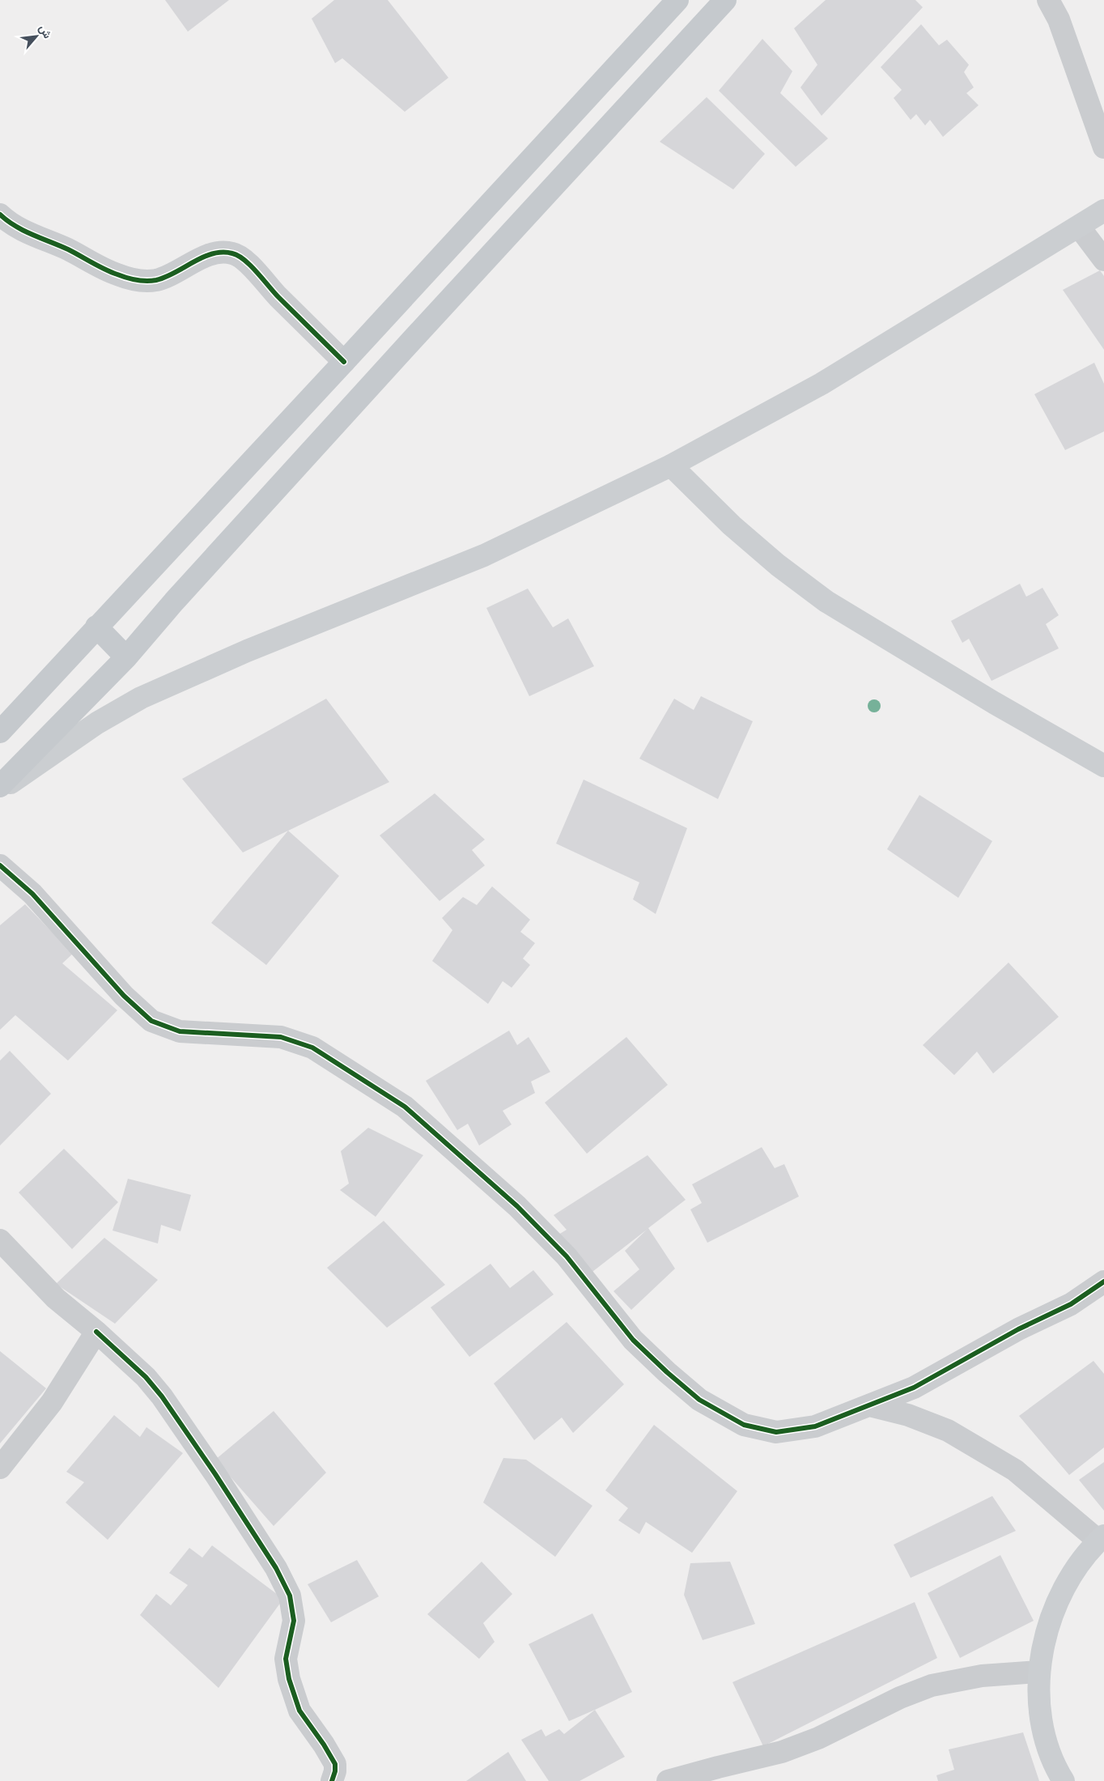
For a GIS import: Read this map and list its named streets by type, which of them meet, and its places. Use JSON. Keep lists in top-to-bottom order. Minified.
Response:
{"north":"top right"}
